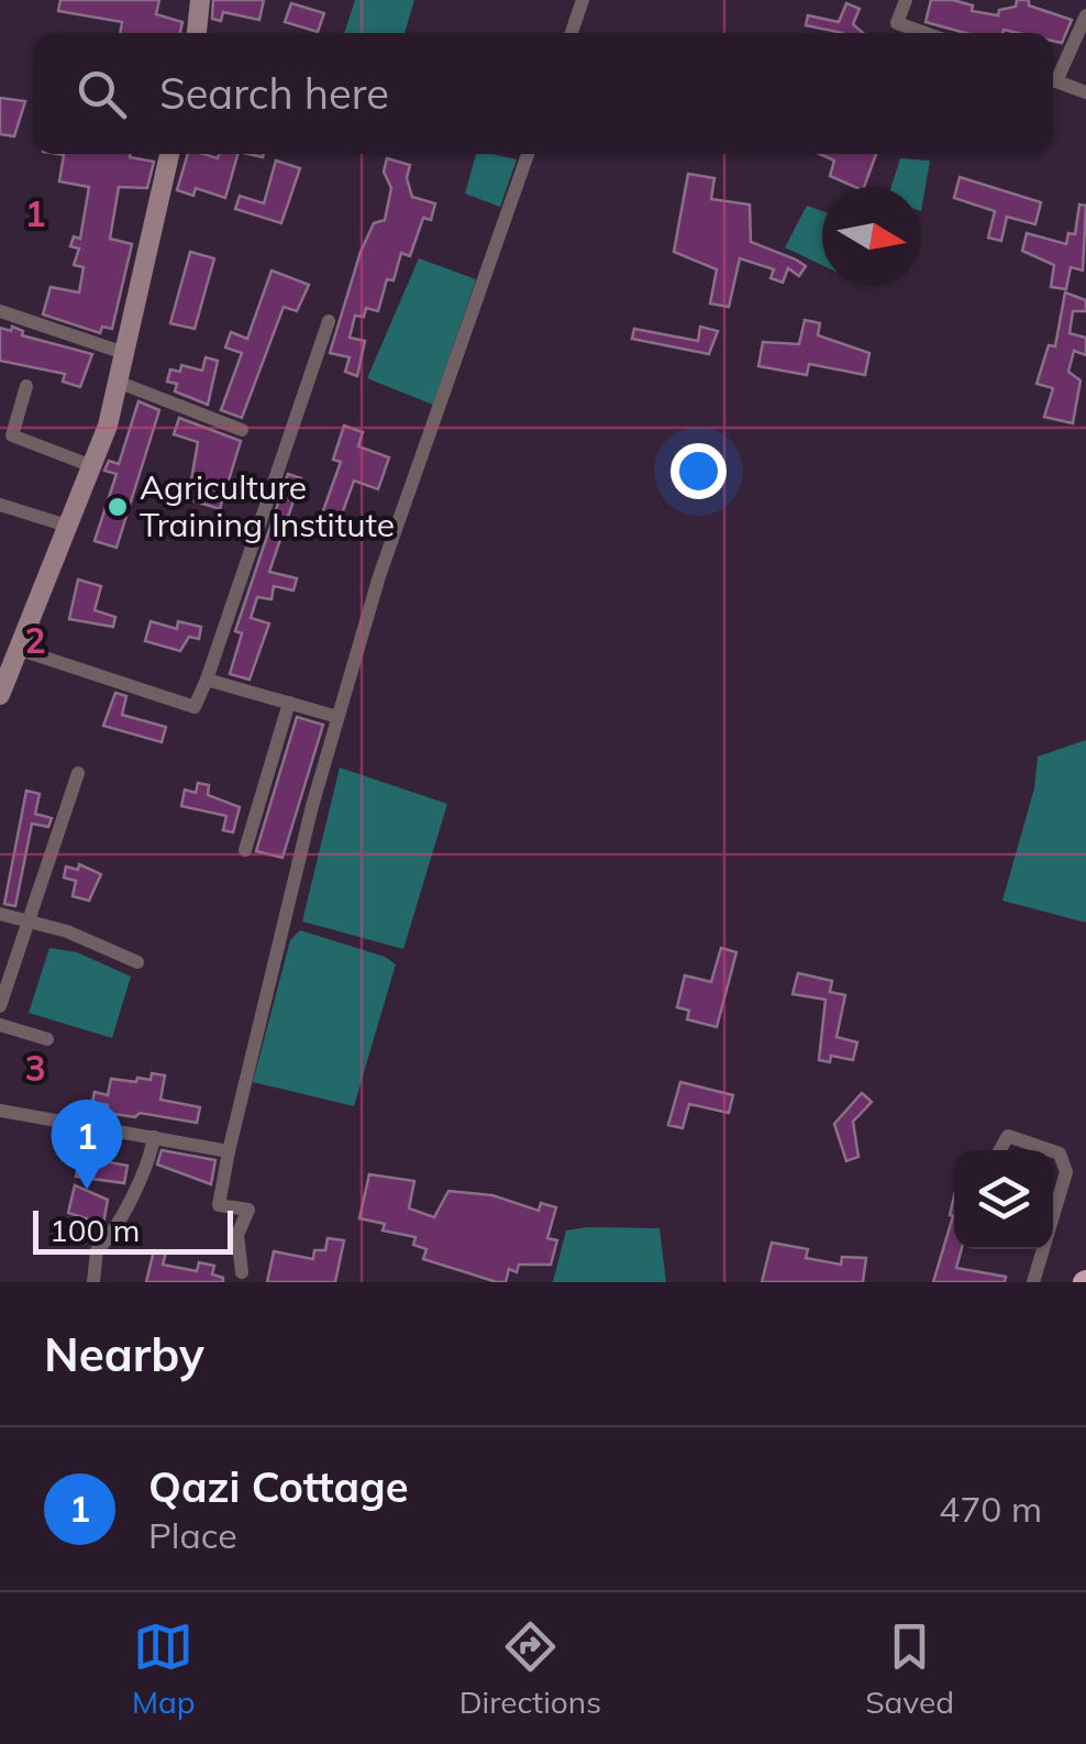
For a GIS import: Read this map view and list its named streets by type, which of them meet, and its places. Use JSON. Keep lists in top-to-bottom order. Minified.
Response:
{"places":["Agriculture Training Institute"],"scale_bar":"100 m","north":"right","page":{"search":"Search here","pins":"1","scale":"100 m","heading":"Nearby","list":[{"mark":"1","name":"Qazi Cottage","note":"Place","value":"470 m"}],"nav":["Map","Directions","Saved"]},"grid":{"rows":["1","2","3"]}}
